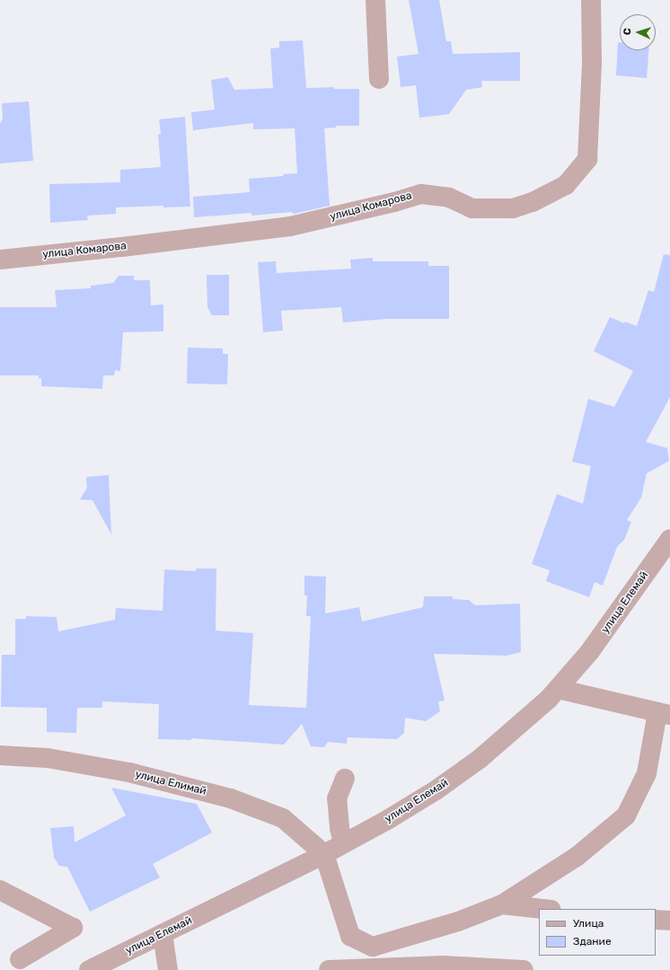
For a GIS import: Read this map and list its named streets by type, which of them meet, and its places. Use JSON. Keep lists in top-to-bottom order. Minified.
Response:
{"streets":{"street":["улица Комарова","улица Елемай","улица Елимай"]},"crossings":[["улица Елемай","улица Елимай"]],"legend":["Улица","Здание"],"north":"left"}
